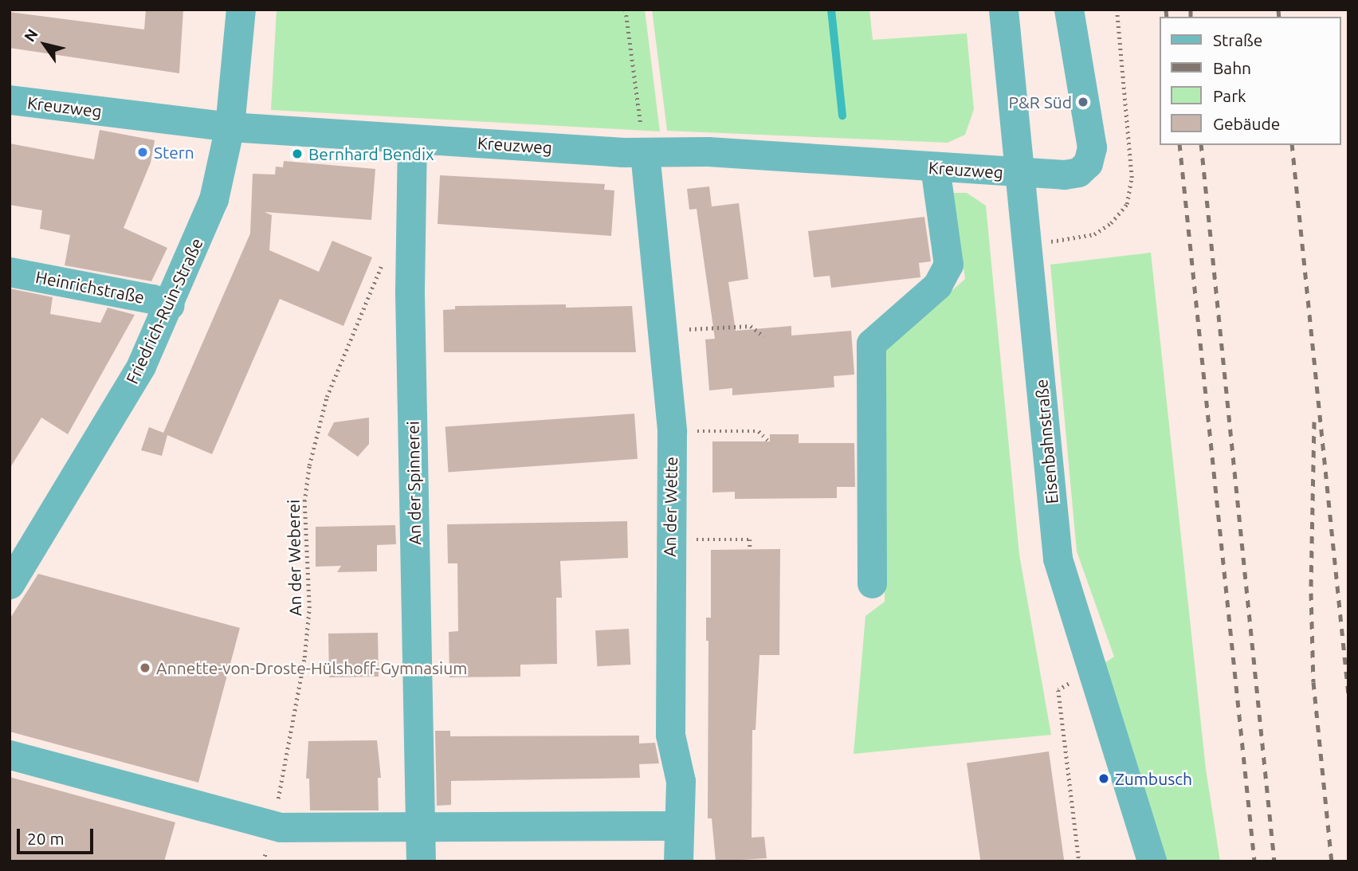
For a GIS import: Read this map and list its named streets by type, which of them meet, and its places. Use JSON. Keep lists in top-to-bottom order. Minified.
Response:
{"streets":{"street":["Kreuzweg","Heinrichstraße","Friedrich-Ruin-Straße","Eisenbahnstraße","An der Spinnerei","An der Wette"],"path":["An der Weberei"]},"crossings":[["Kreuzweg","Friedrich-Ruin-Straße"],["Kreuzweg","Eisenbahnstraße"],["Kreuzweg","An der Spinnerei"],["Kreuzweg","An der Wette"],["Heinrichstraße","Friedrich-Ruin-Straße"],["An der Spinnerei","An der Weberei"]],"places":["P&R Süd","Stern","Bernhard Bendix","Annette-von-Droste-Hülshoff-Gymnasium","Zumbusch"],"legend":["Straße","Bahn","Park","Gebäude"],"scale_bar":"20 m","north":"top left"}
